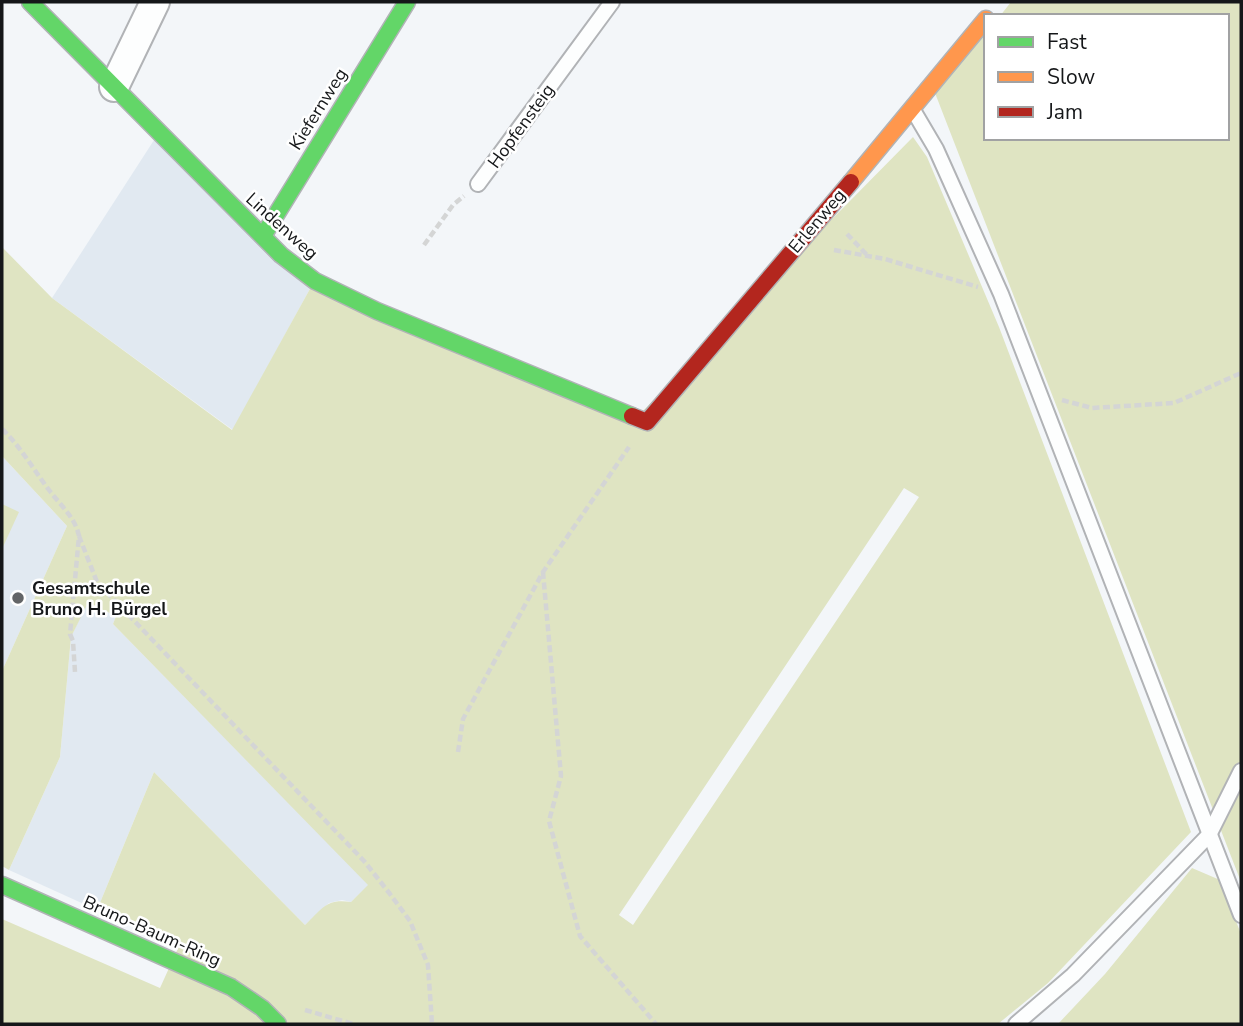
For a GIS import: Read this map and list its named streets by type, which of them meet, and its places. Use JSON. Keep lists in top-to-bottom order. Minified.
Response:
{"streets":{"street":["Kiefernweg","Erlenweg","Lindenweg","Bruno-Baum-Ring"],"lane":["Hopfensteig"]},"crossings":[["Kiefernweg","Lindenweg"],["Erlenweg","Lindenweg"]],"places":["Gesamtschule Bruno H. Bürgel"],"legend":["Fast","Slow","Jam"]}
